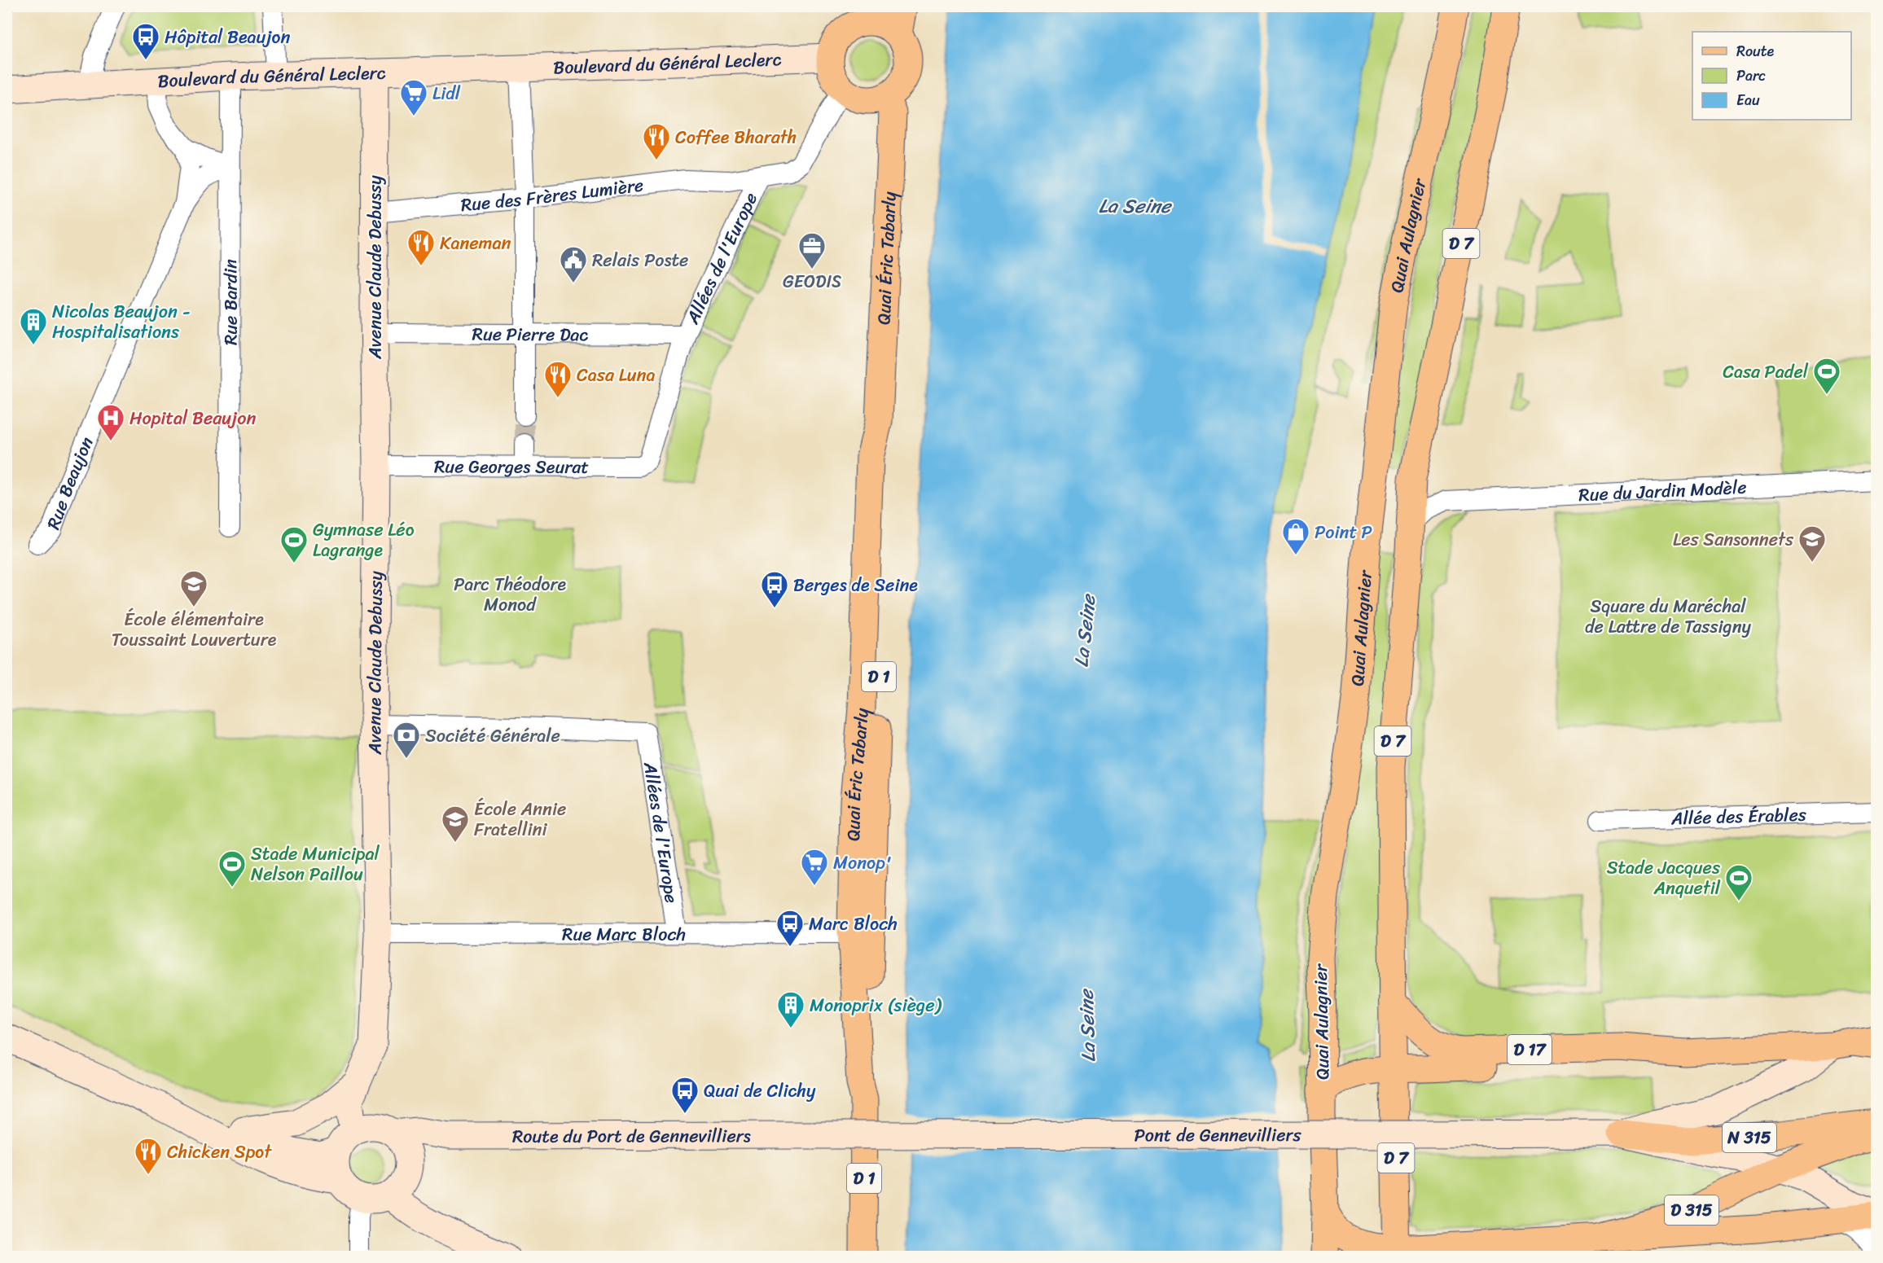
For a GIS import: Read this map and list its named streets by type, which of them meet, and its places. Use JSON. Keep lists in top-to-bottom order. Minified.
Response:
{"streets":{"main road":["Boulevard du Général Leclerc","Quai Aulagnier","D 7","Quai Éric Tabarly","Avenue Claude Debussy","D 1","D 17","Pont de Gennevilliers","Route du Port de Gennevilliers","N 315","D 315"],"street":["Rue des Frères Lumière","Allées de l'Europe","Rue Bardin","Rue Pierre Dac","Rue Georges Seurat","Rue Beaujon","Rue du Jardin Modèle","Allée des Érables","Rue Marc Bloch"]},"crossings":[["Boulevard du Général Leclerc","Allées de l'Europe"],["Boulevard du Général Leclerc","Quai Éric Tabarly"],["Boulevard du Général Leclerc","Avenue Claude Debussy"],["Boulevard du Général Leclerc","Rue Bardin"],["Boulevard du Général Leclerc","Rue Beaujon"],["Rue des Frères Lumière","Allées de l'Europe"],["Rue des Frères Lumière","Avenue Claude Debussy"],["D 7","Rue du Jardin Modèle"],["D 7","D 17"],["Allées de l'Europe","Quai Éric Tabarly"],["Allées de l'Europe","Avenue Claude Debussy"],["Allées de l'Europe","Rue Pierre Dac"],["Allées de l'Europe","Rue Georges Seurat"],["Allées de l'Europe","Rue Marc Bloch"],["Quai Éric Tabarly","Rue Marc Bloch"],["Avenue Claude Debussy","Rue Pierre Dac"],["Avenue Claude Debussy","Rue Georges Seurat"],["Avenue Claude Debussy","Rue Marc Bloch"],["Avenue Claude Debussy","Route du Port de Gennevilliers"],["Rue Bardin","Rue Beaujon"],["Pont de Gennevilliers","Route du Port de Gennevilliers"],["Pont de Gennevilliers","N 315"]],"water":["La Seine"],"parks":["Parc Théodore Monod","Square du Maréchal de Lattre de Tassigny"],"places":{"bus stop":["Hôpital Beaujon","Berges de Seine","Marc Bloch","Quai de Clichy"],"supermarket":["Lidl","Monop'"],"restaurant":["Coffee Bharath","Kaneman","Casa Luna","Chicken Spot"],"office":["GEODIS"],"public building":["Relais Poste"],"building":["Nicolas Beaujon - Hospitalisations","Monoprix (siège)"],"sports":["Casa Padel","Gymnase Léo Lagrange","Stade Municipal Nelson Paillou","Stade Jacques Anquetil"],"hospital":["Hopital Beaujon"],"shop":["Point P"],"school or university":["Les Sansonnets","École élémentaire Toussaint Louverture","École Annie Fratellini"],"bank":["Société Générale"]},"legend":["Route","Parc","Eau"]}
